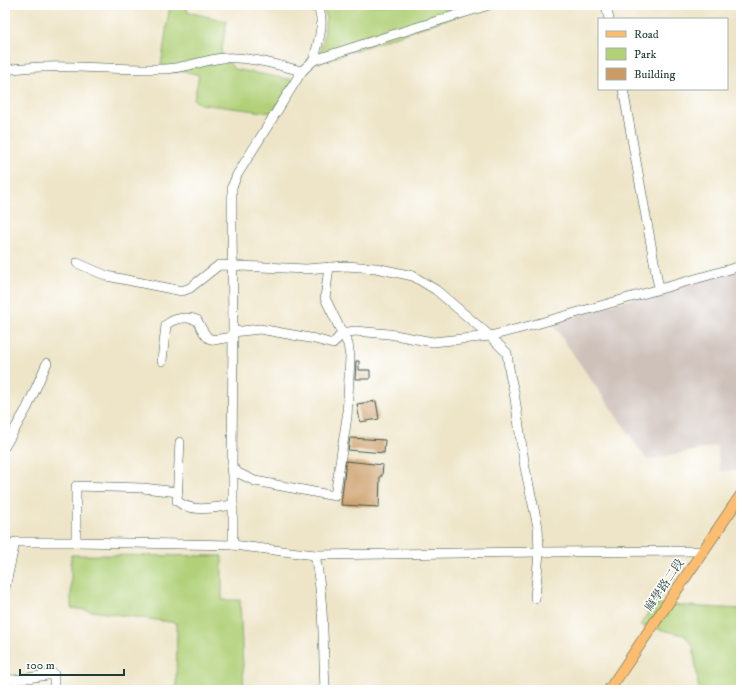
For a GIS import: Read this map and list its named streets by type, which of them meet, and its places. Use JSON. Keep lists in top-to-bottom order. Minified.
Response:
{"streets":{"main road":["麻學路二段"]},"legend":["Road","Park","Building"],"scale_bar":"100 m"}
